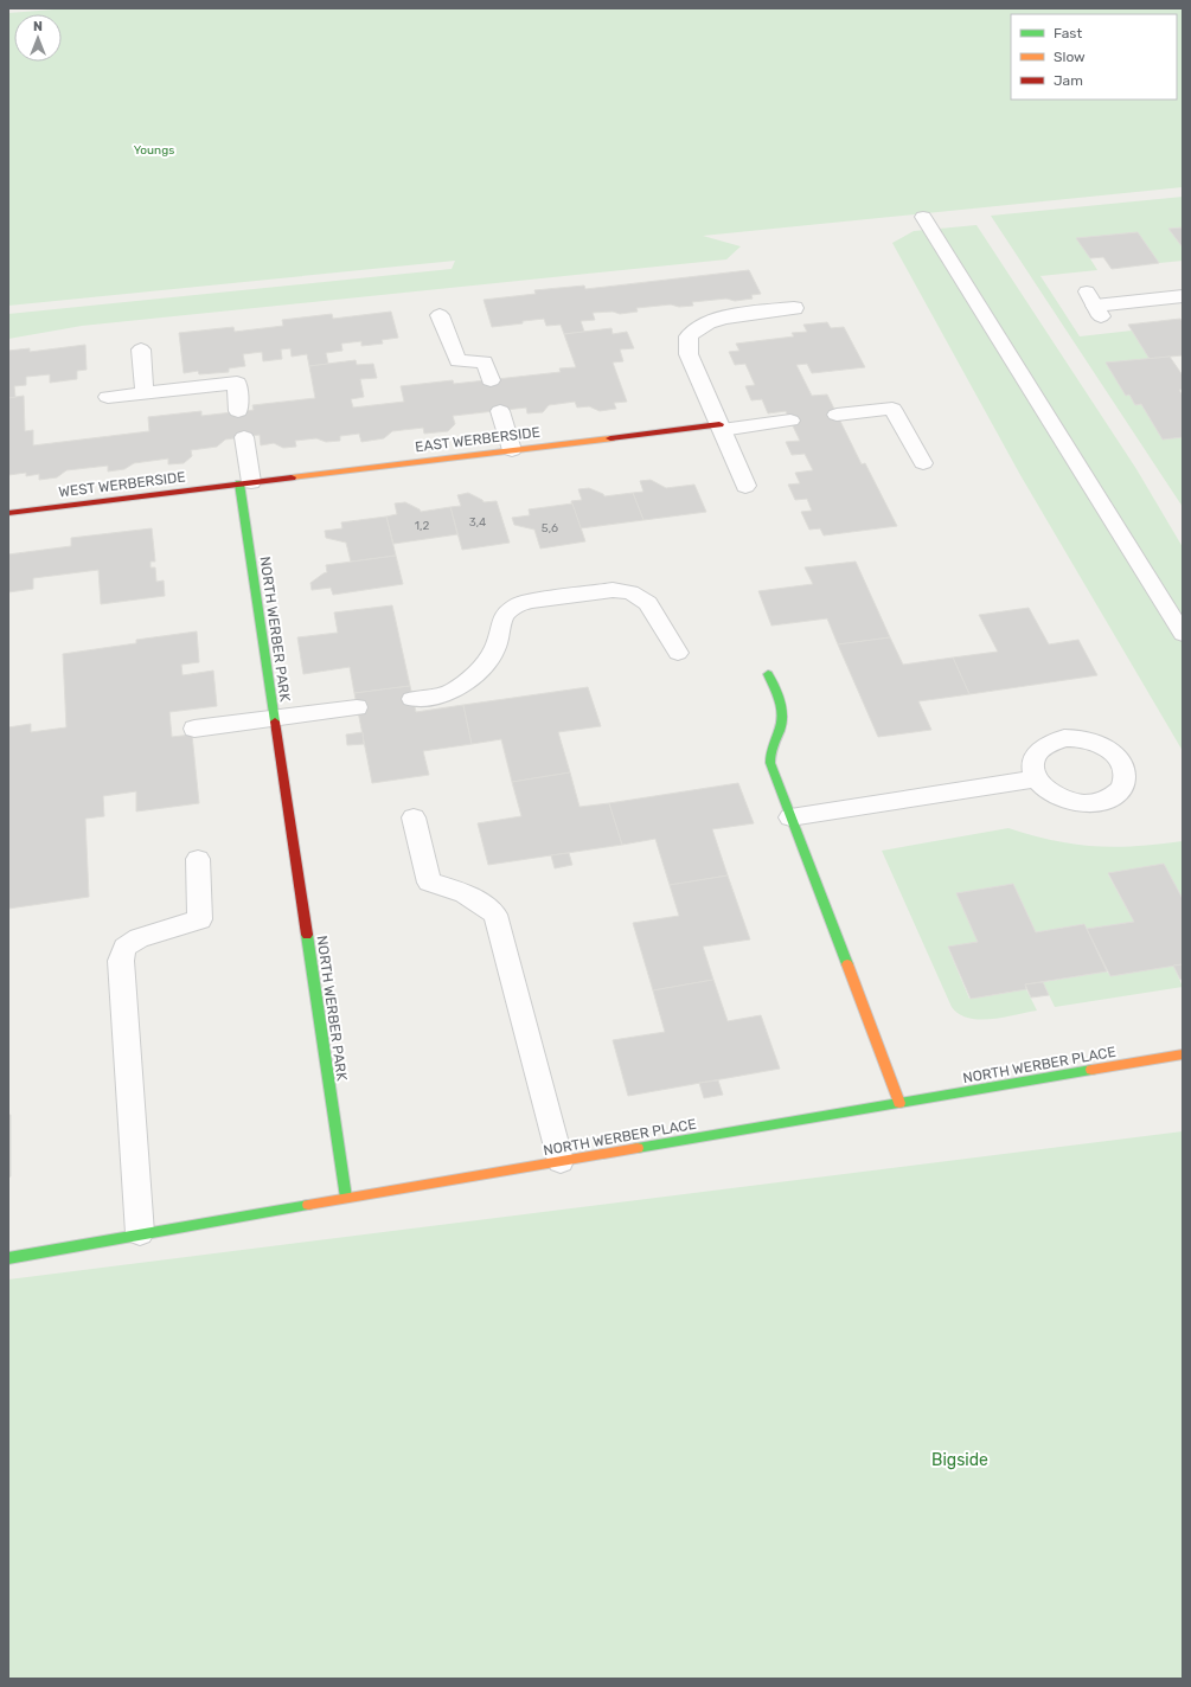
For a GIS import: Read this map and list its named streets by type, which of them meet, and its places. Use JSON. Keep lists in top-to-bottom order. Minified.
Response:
{"streets":{"street":["EAST WERBERSIDE","WEST WERBERSIDE","NORTH WERBER PARK","NORTH WERBER PLACE"]},"crossings":[["EAST WERBERSIDE","WEST WERBERSIDE"],["EAST WERBERSIDE","NORTH WERBER PARK"],["WEST WERBERSIDE","NORTH WERBER PARK"],["NORTH WERBER PARK","NORTH WERBER PLACE"]],"parks":["Youngs","Bigside"],"house_numbers":["3,4","1,2","5,6"],"legend":["Fast","Slow","Jam"],"north":"top"}
